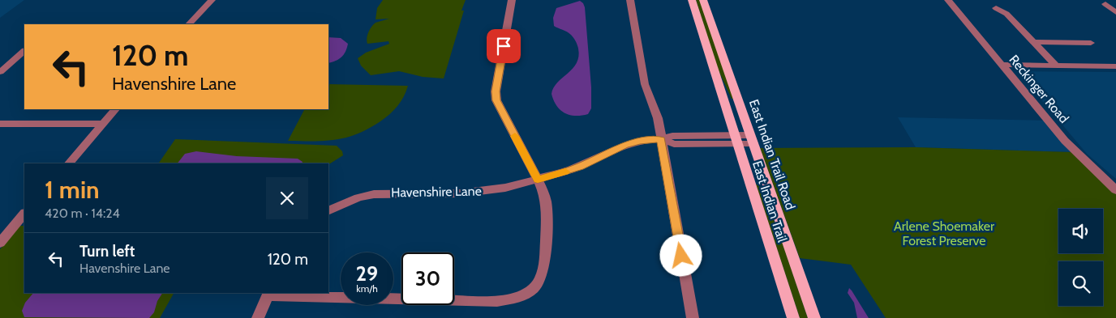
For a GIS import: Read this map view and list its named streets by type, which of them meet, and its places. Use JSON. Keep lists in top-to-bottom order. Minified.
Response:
{"streets":{"main road":["East Indian Trail Road","East Indian Trail"],"street":["Reckinger Road","Havenshire Lane"]},"crossings":[["East Indian Trail Road","Havenshire Lane"],["Havenshire Lane","East Indian Trail"]],"parks":["Arlene Shoemaker Forest Preserve"],"page":{"turn":["120 m","Havenshire Lane"],"heading":["1 min","420 m · 14:24"],"list":[{"name":"Turn left","note":"Havenshire Lane","value":"120 m"}],"speed":"29 km/h","limit":"30"}}
